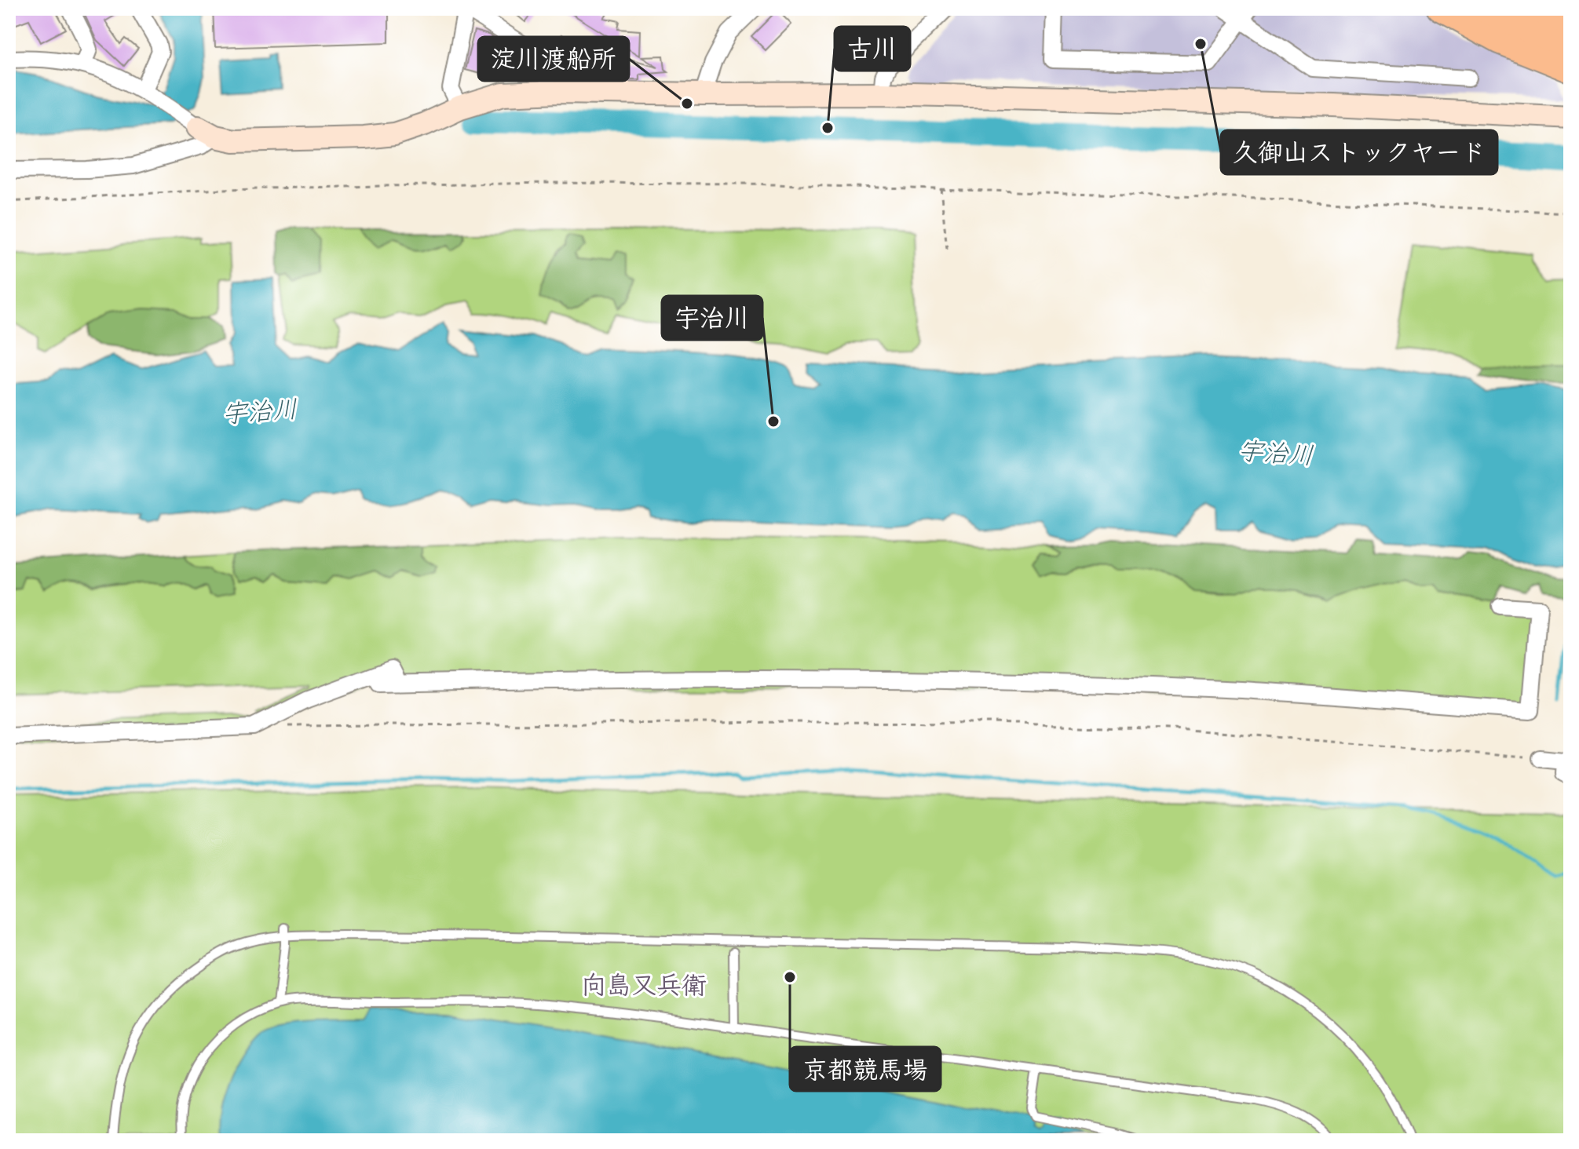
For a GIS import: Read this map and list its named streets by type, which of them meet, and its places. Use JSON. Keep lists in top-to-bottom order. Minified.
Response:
{"districts":["向島又兵衛"],"water":["宇治川"],"places":["久御山ストックヤード","淀川渡船所","古川","宇治川","京都競馬場"]}
